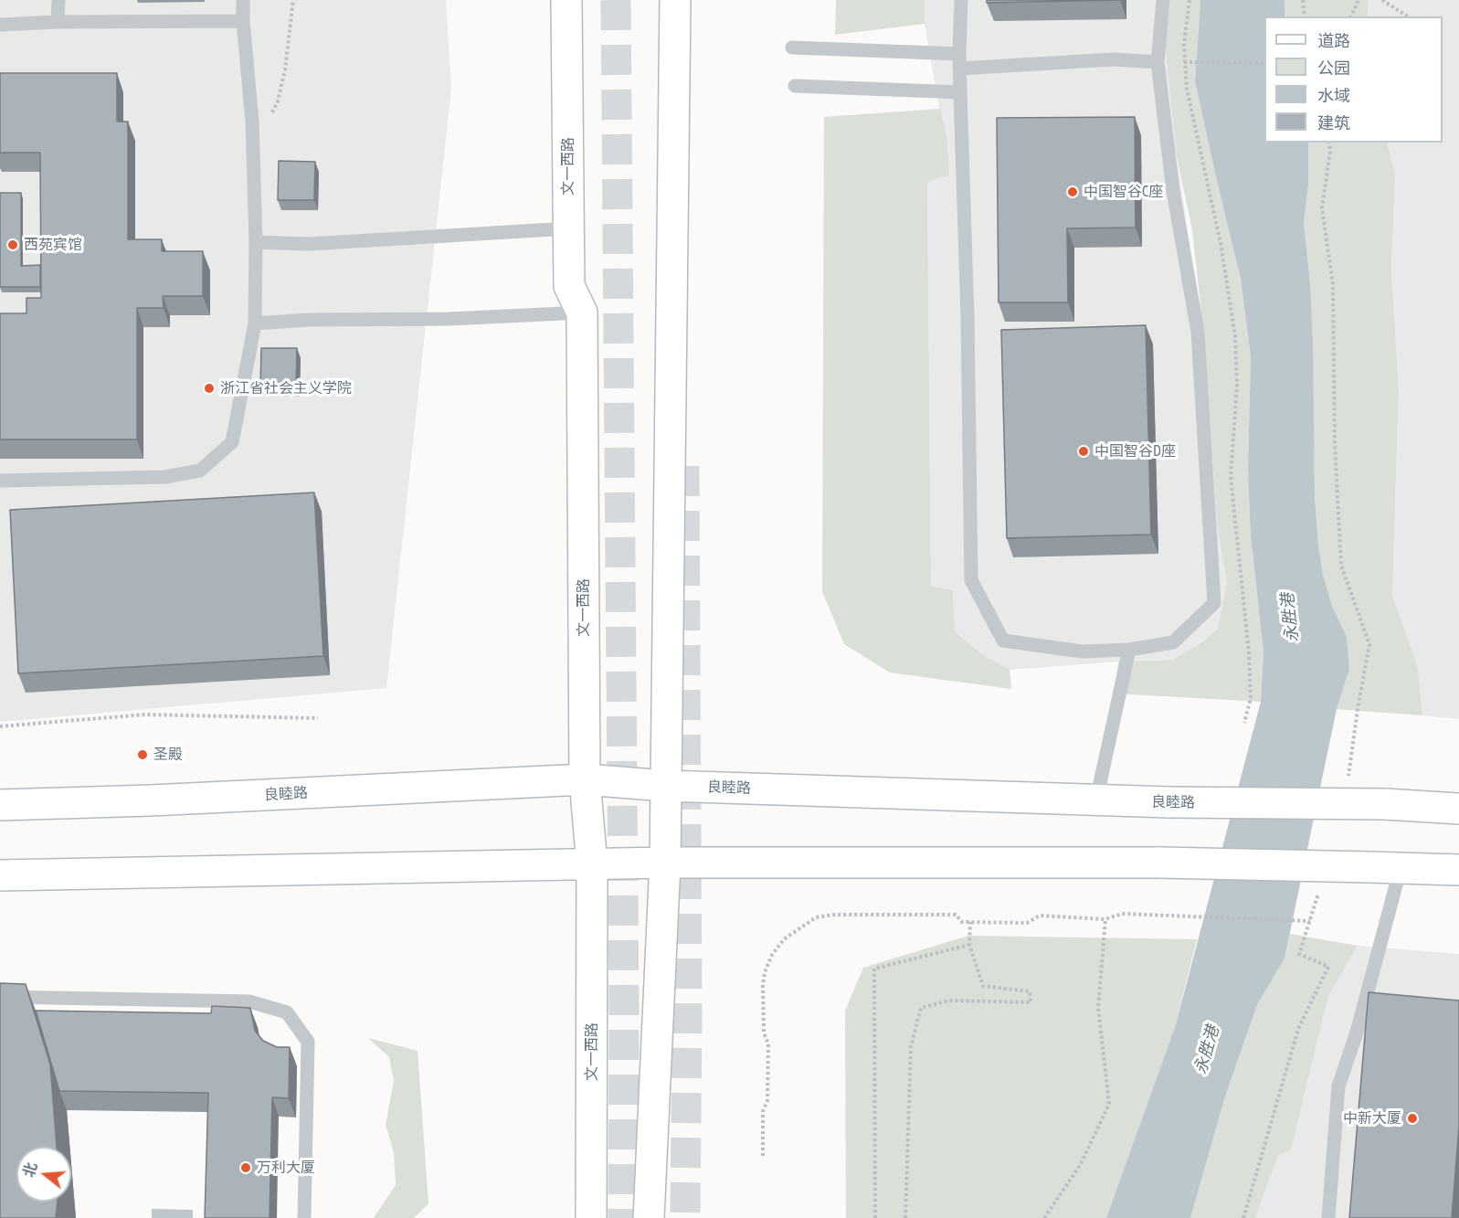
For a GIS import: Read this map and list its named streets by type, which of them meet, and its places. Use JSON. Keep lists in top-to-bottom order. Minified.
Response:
{"streets":{"main road":["文一西路","良睦路"]},"crossings":[["文一西路","良睦路"]],"water":["永胜港"],"places":["中国智谷C座","西苑宾馆","浙江省社会主义学院","中国智谷D座","圣殿","中新大厦","万利大厦"],"legend":["道路","公园","水域","建筑"],"north":"left"}
